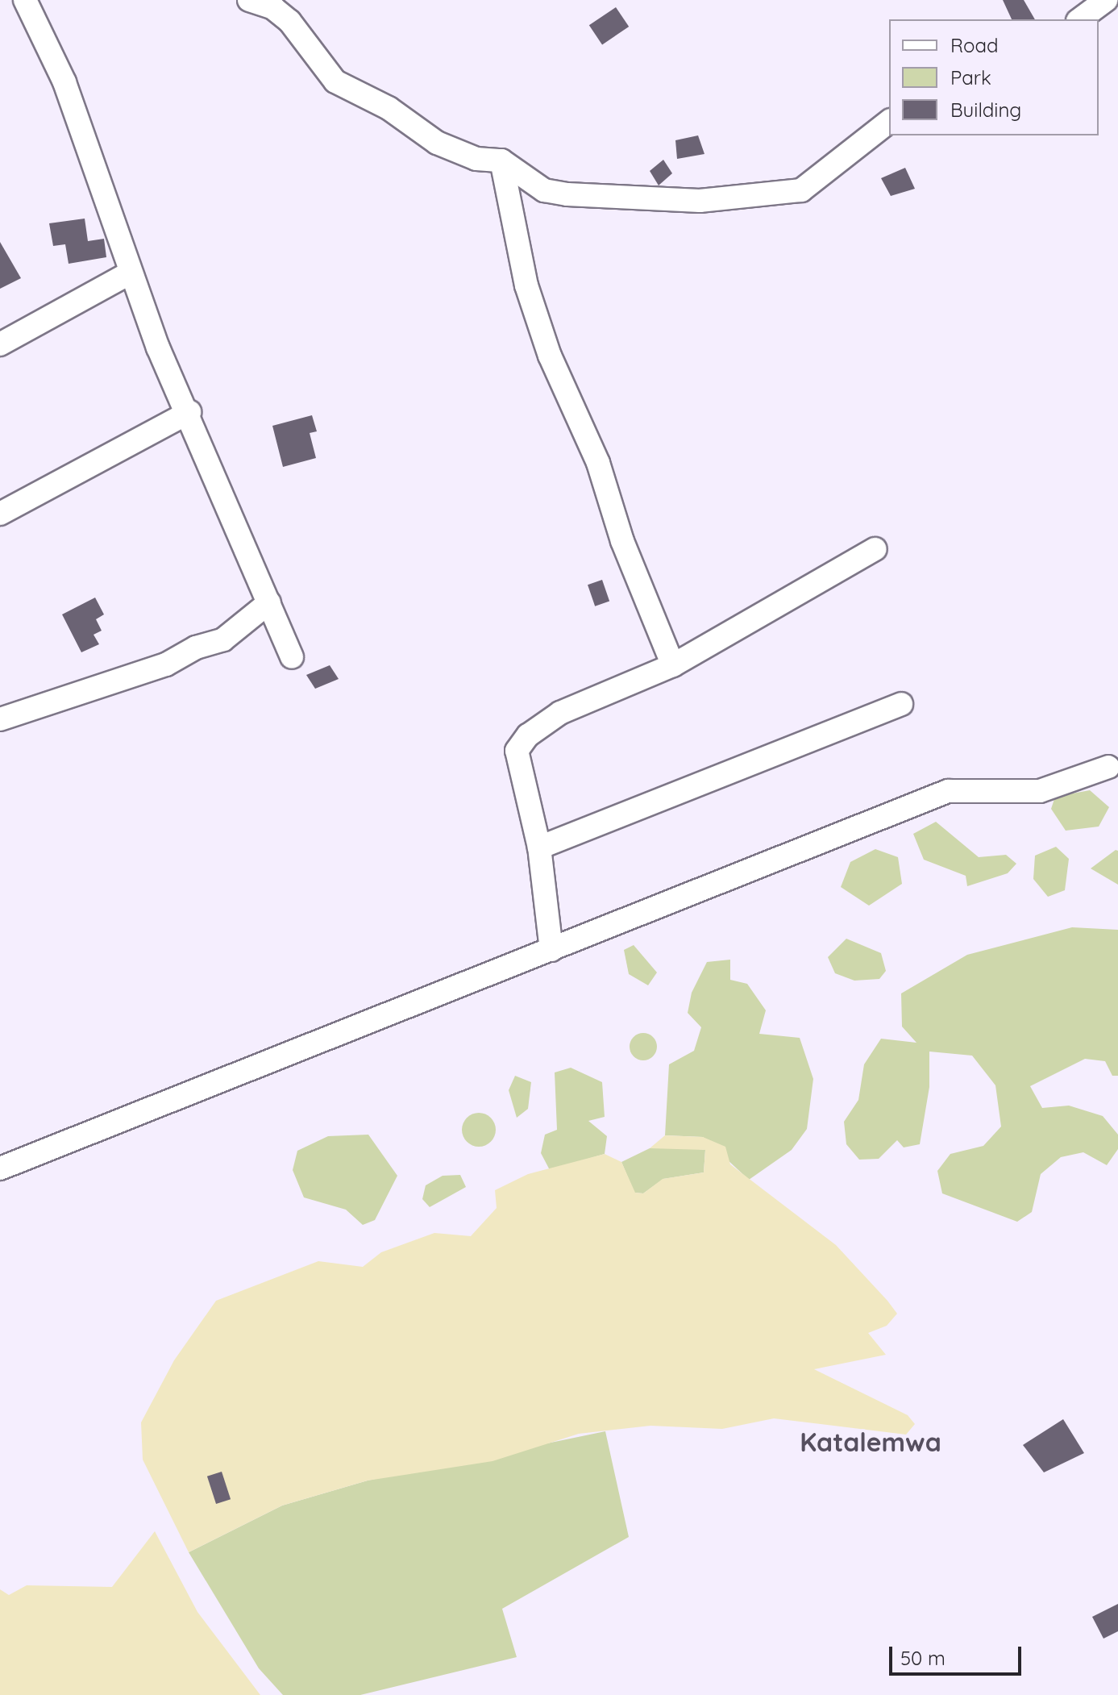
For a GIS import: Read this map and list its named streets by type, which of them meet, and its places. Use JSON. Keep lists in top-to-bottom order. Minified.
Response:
{"districts":["Katalemwa"],"legend":["Road","Park","Building"],"scale_bar":"50 m"}
